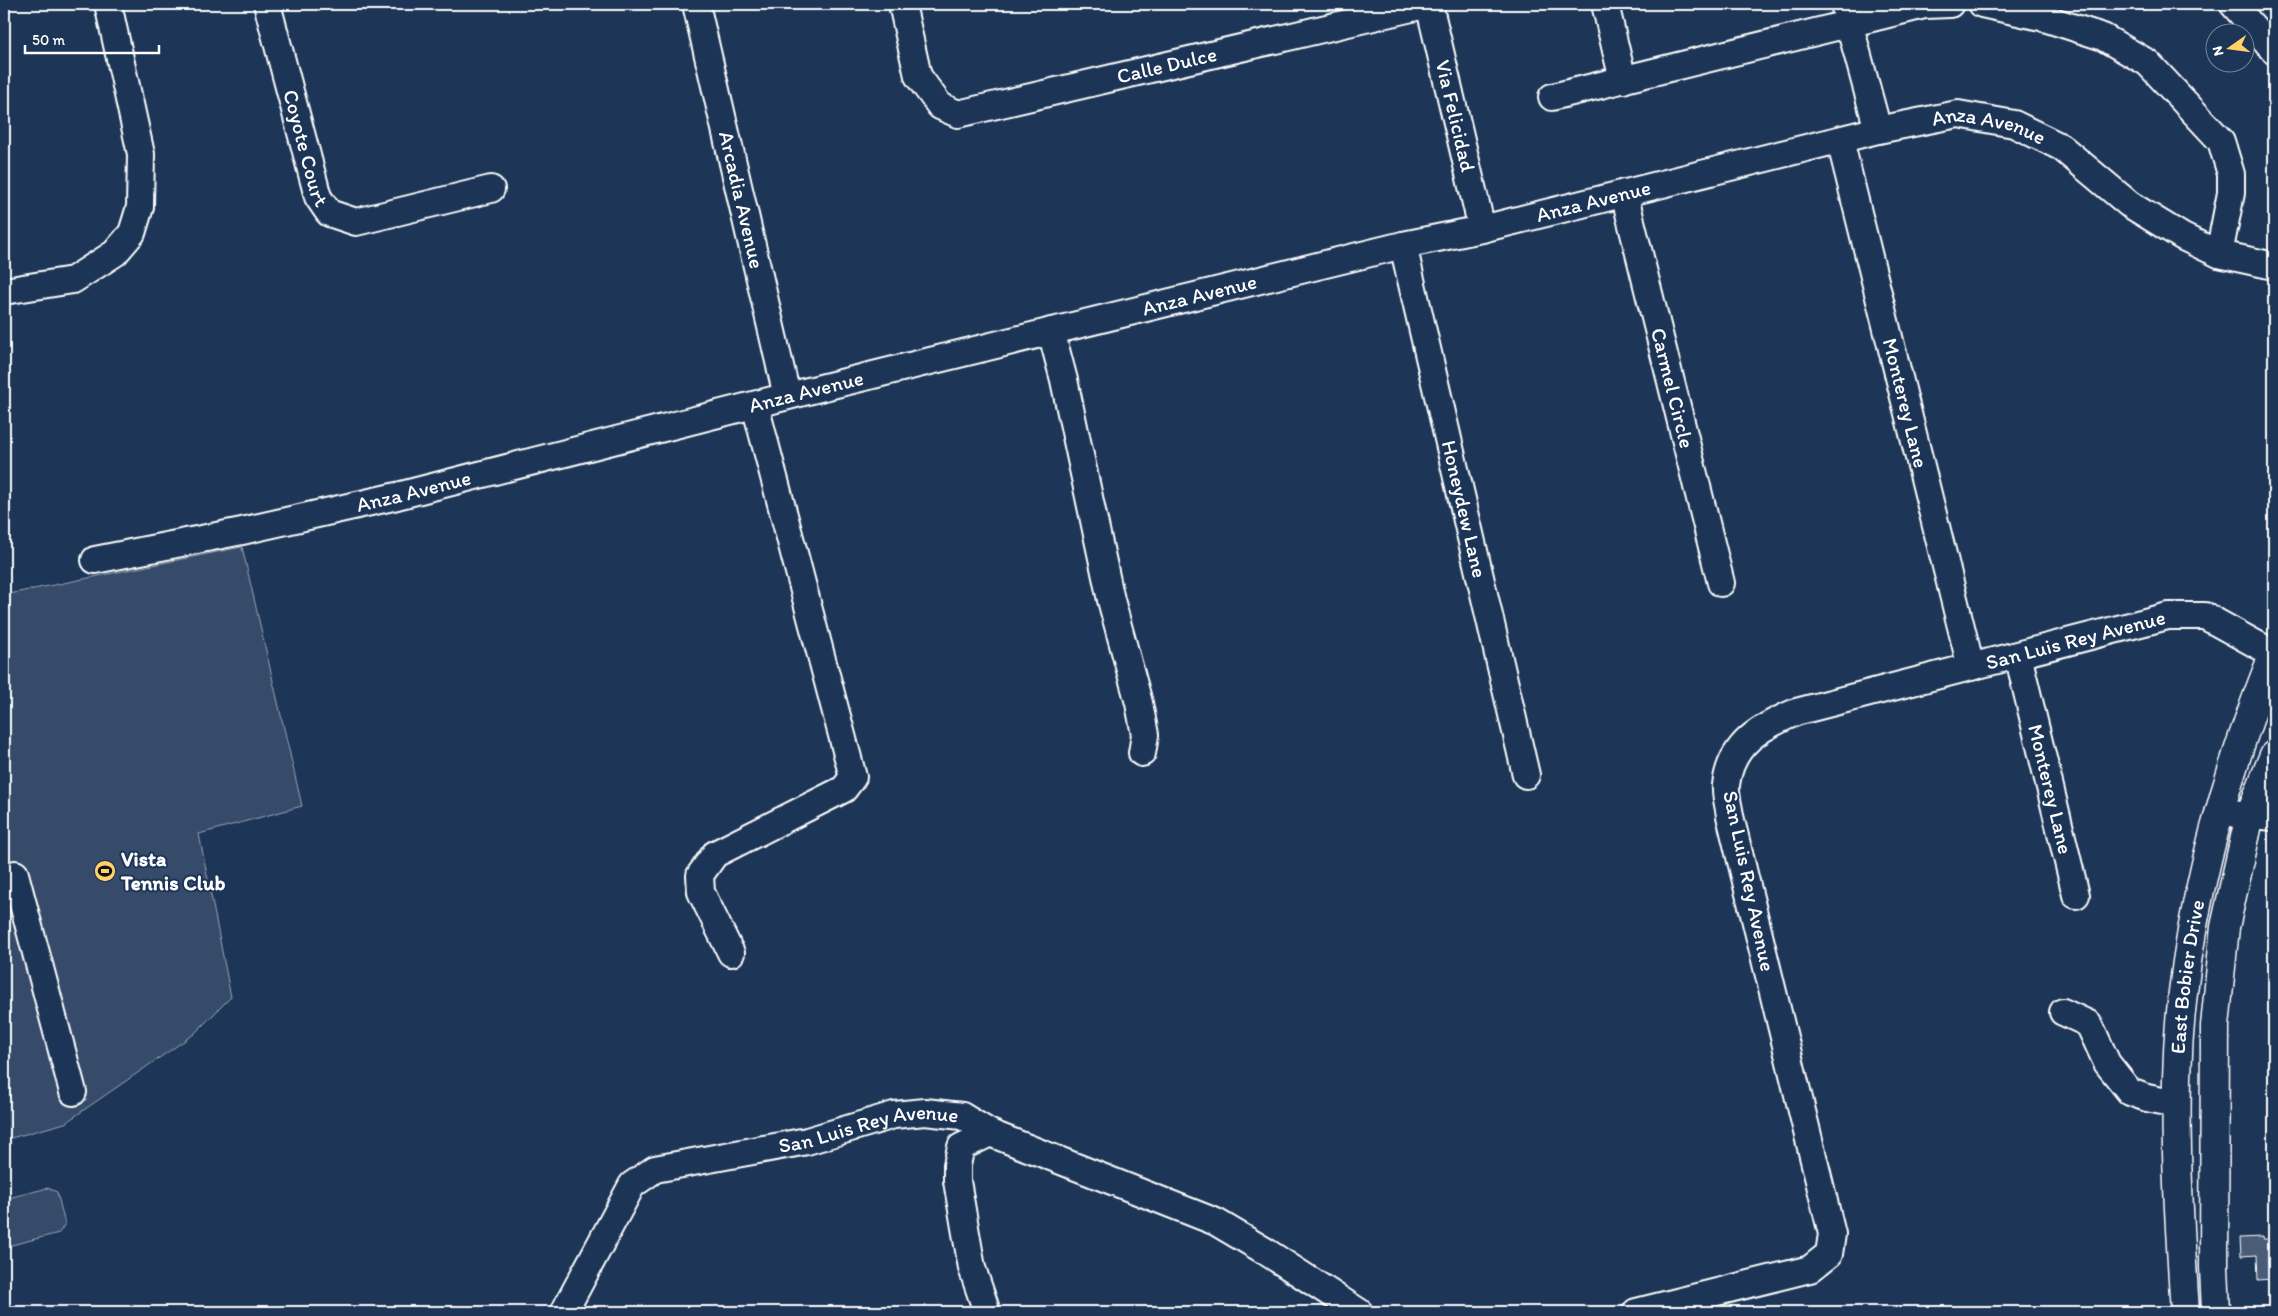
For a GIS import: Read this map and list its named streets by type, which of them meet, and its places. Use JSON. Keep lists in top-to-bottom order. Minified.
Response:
{"streets":{"main road":["East Bobier Drive"],"street":["Calle Dulce","Via Felicidad","Anza Avenue","Coyote Court","Arcadia Avenue","Carmel Circle","Monterey Lane","Honeydew Lane","San Luis Rey Avenue"]},"crossings":[["Calle Dulce","Via Felicidad"],["Via Felicidad","Anza Avenue"],["Anza Avenue","Arcadia Avenue"],["Anza Avenue","Carmel Circle"],["Anza Avenue","Monterey Lane"],["Anza Avenue","Honeydew Lane"],["Monterey Lane","San Luis Rey Avenue"],["San Luis Rey Avenue","East Bobier Drive"]],"places":{"sports":["Vista Tennis Club"]},"scale_bar":"50 m","north":"left"}
